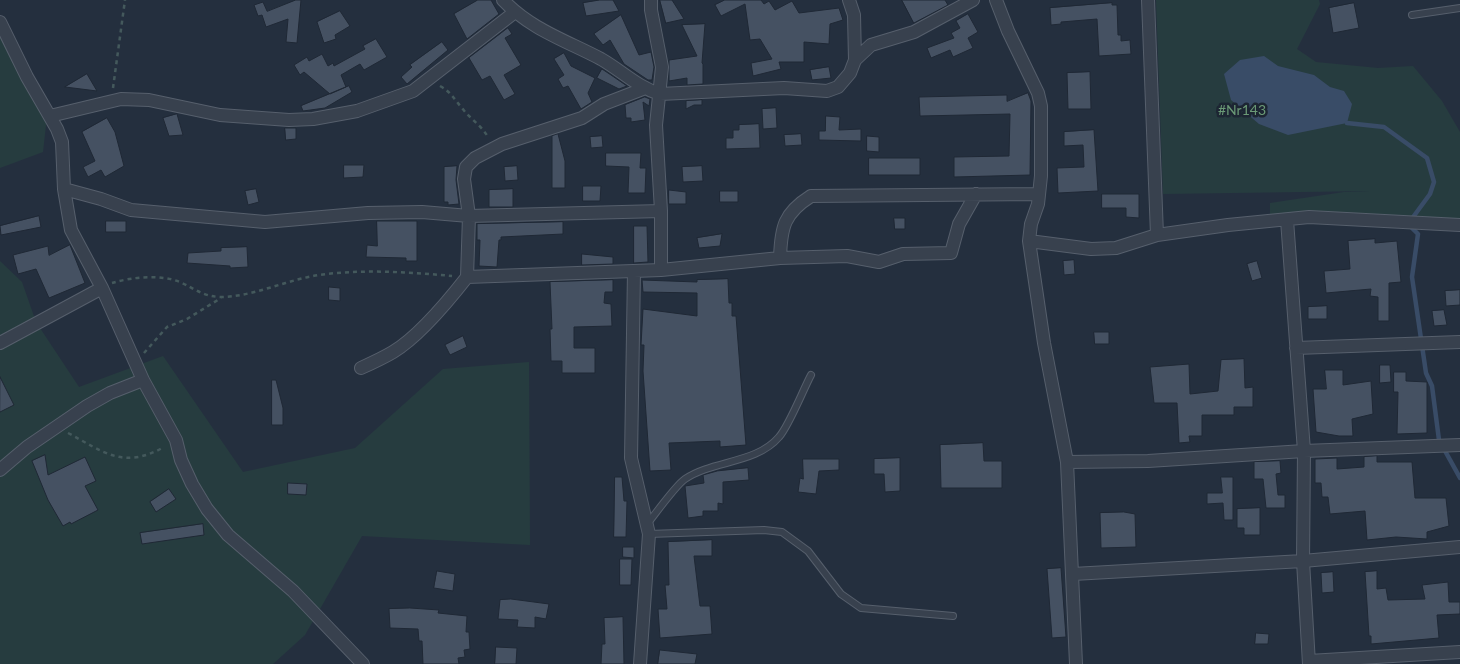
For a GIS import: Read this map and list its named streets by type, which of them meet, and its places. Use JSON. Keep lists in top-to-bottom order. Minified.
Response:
{"parks":["#Nr143"]}
